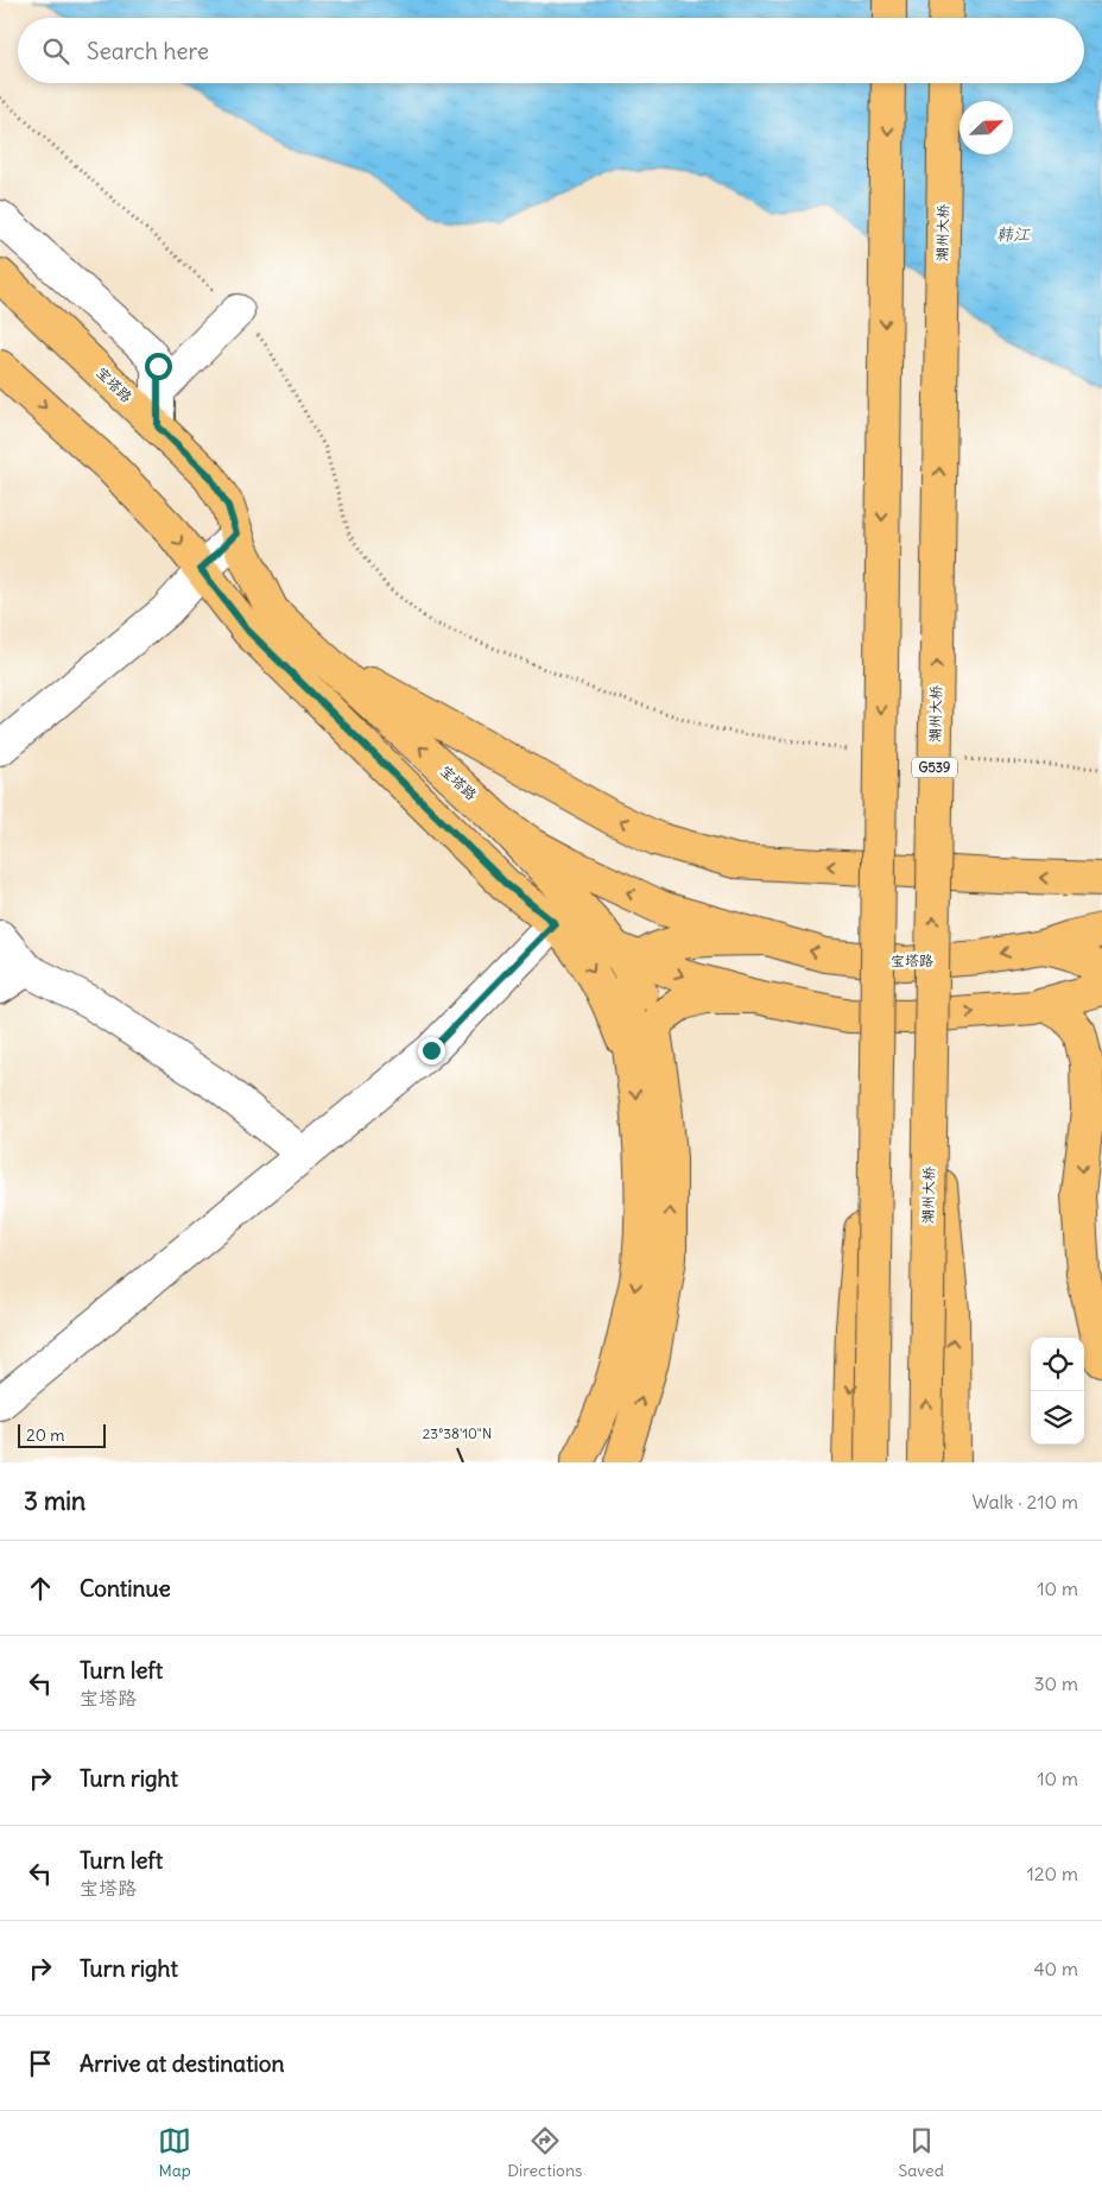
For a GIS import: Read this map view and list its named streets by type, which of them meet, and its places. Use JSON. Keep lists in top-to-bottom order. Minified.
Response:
{"streets":{"main road":["潮州大桥","宝塔路","G539"]},"water":["韩江"],"scale_bar":"20 m","north":"top right","page":{"search":"Search here","scale":"20 m","heading":["3 min","Walk · 210 m"],"list":[["Continue","10 m"],["Turn left","宝塔路","30 m"],["Turn right","10 m"],["Turn left","宝塔路","120 m"],["Turn right","40 m"],"Arrive at destination"],"nav":["Map","Directions","Saved"]},"coordinates":["23°38'10\"N"]}
